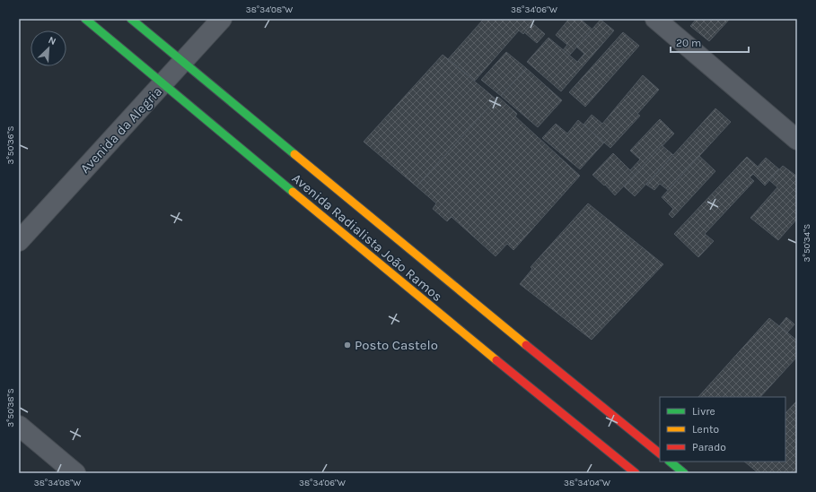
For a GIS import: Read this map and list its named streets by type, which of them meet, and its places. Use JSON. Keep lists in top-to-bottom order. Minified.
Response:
{"streets":{"main road":["Avenida Radialista João Ramos"],"street":["Avenida da Alegria"]},"crossings":[["Avenida da Alegria","Avenida Radialista João Ramos"]],"places":["Posto Castelo"],"legend":["Livre","Lento","Parado"],"scale_bar":"20 m","north":"top right","coordinates":["38°34'08\"W","38°34'06\"W","3°50'36\"S","3°50'34\"S","3°50'38\"S","38°34'04\"W"]}
